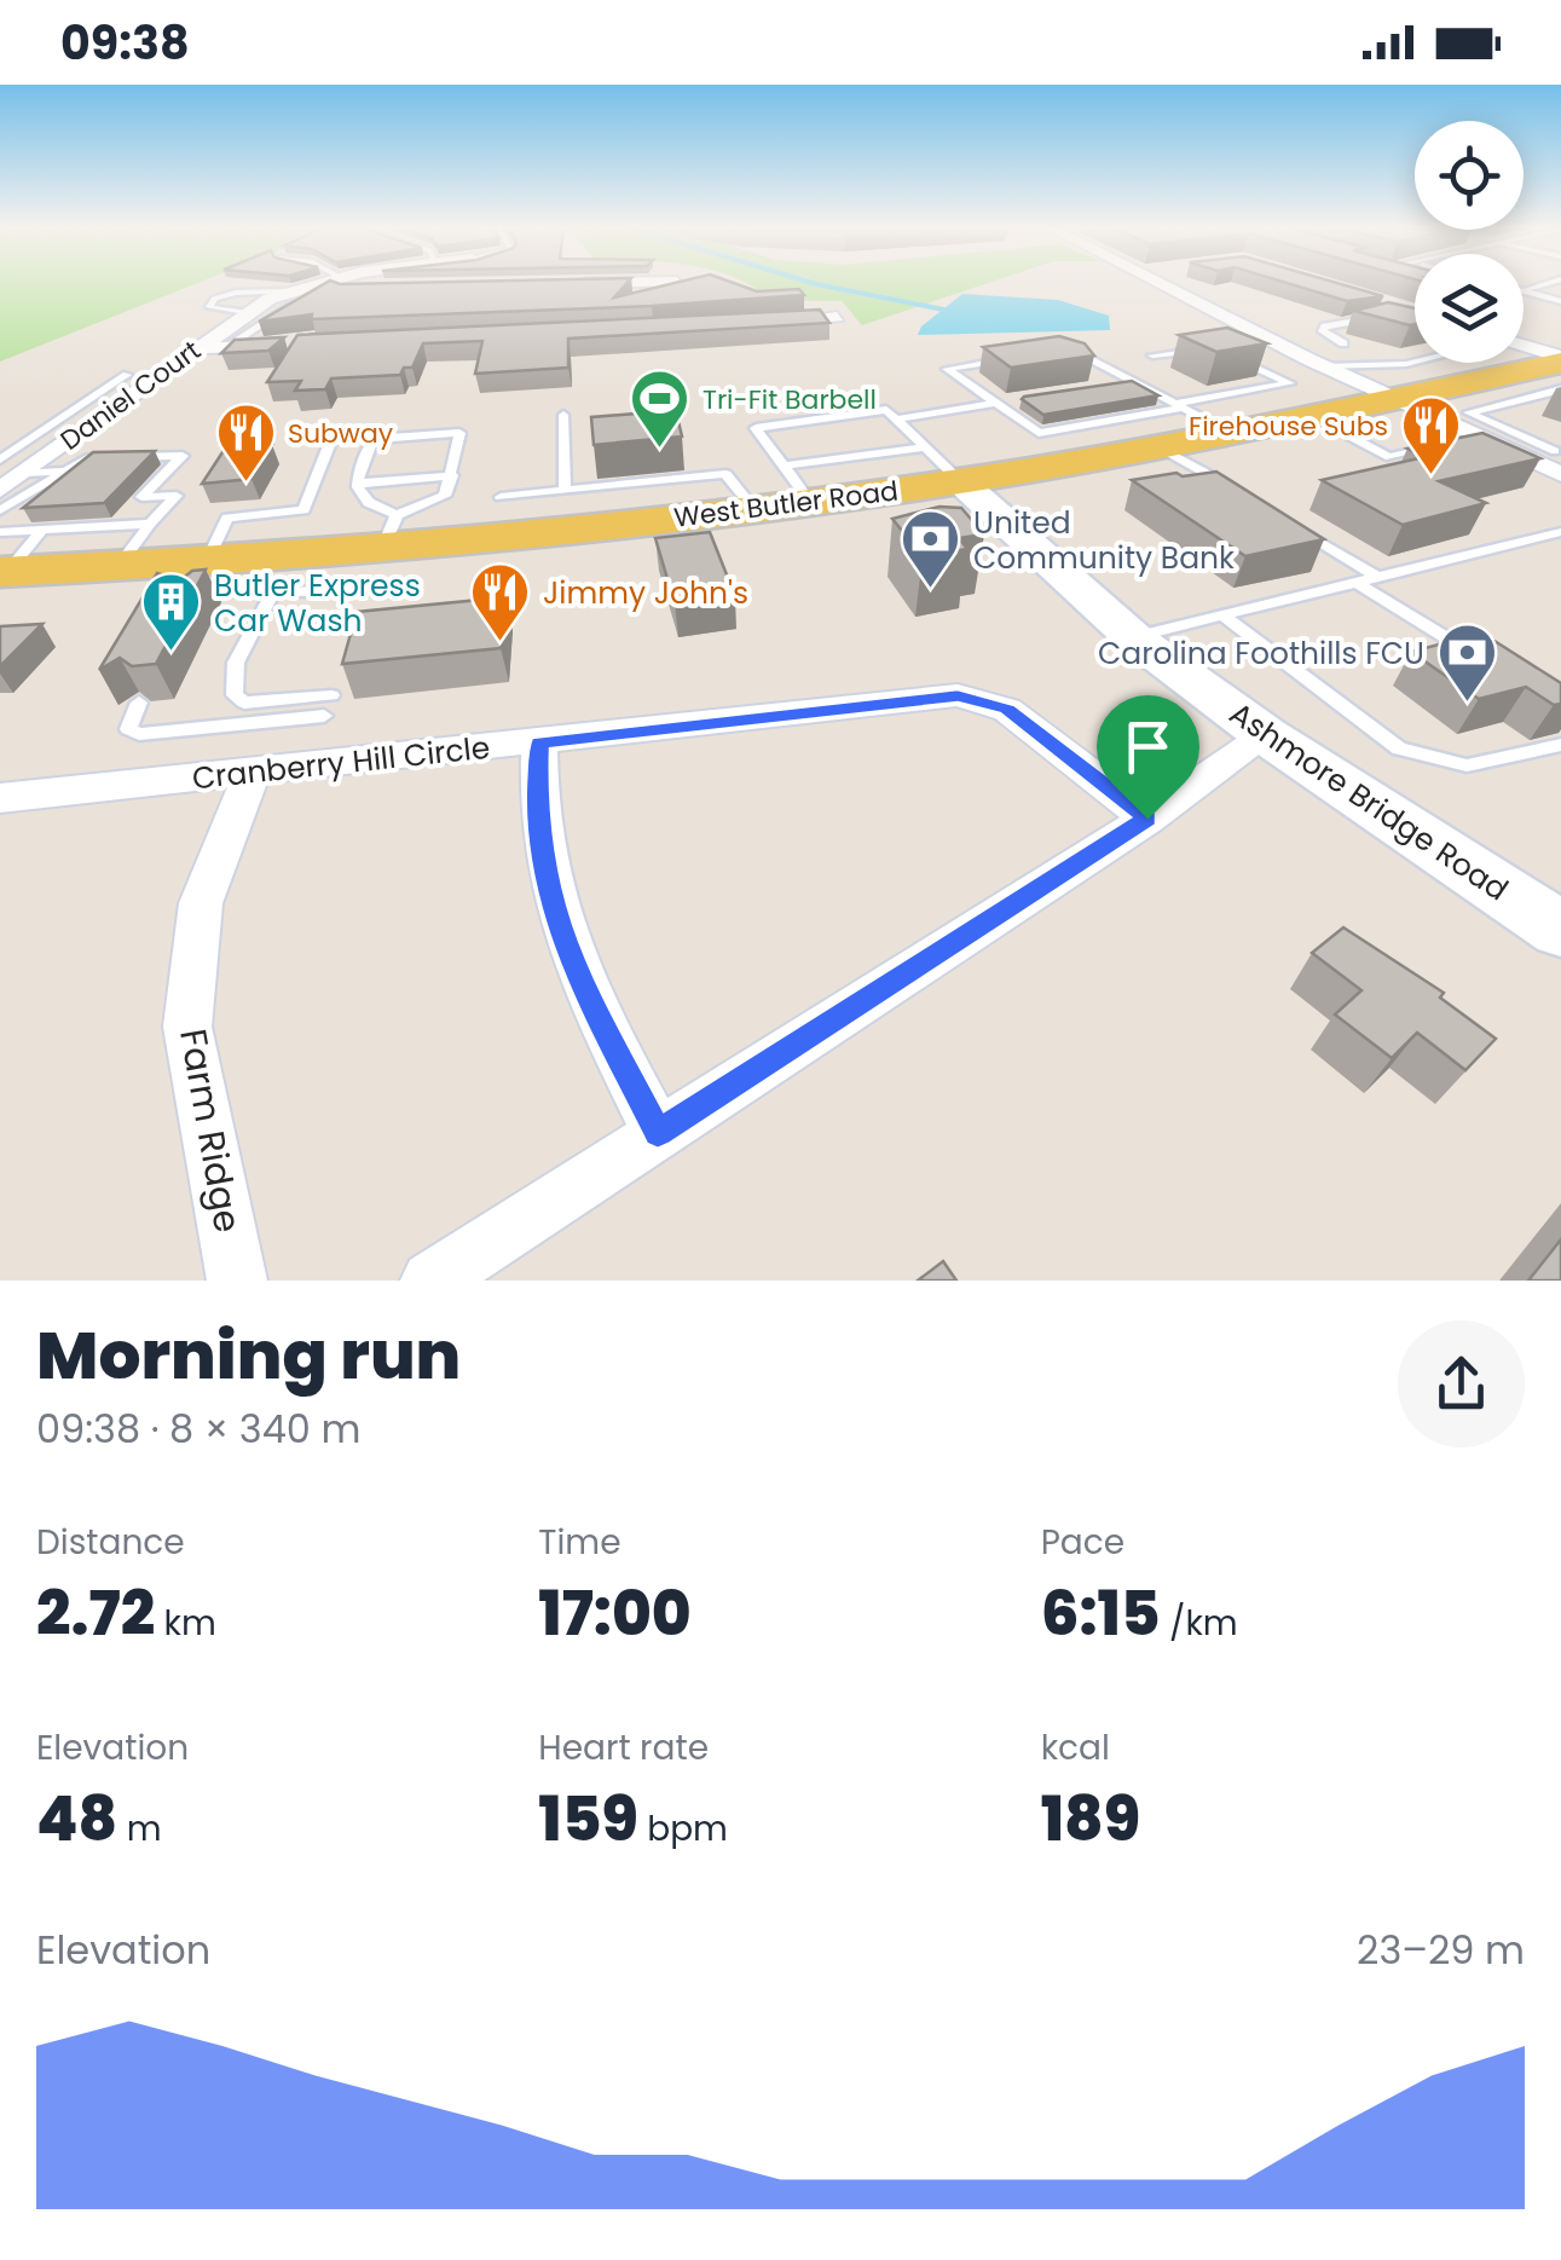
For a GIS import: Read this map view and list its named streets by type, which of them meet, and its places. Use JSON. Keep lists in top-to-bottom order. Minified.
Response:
{"streets":{"main road":["West Butler Road","Ashmore Bridge Road"],"street":["Daniel Court","Cranberry Hill Circle","Farm Ridge"]},"crossings":[["West Butler Road","Ashmore Bridge Road"],["Cranberry Hill Circle","Farm Ridge"]],"places":{"sports":["Tri-Fit Barbell"],"restaurant":["Firehouse Subs","Subway","Jimmy John's"],"bank":["United Community Bank","Carolina Foothills FCU"],"building":["Butler Express Car Wash"]},"page":{"status":"09:38","heading":["Morning run","09:38 · 8 × 340 m"],"stats":[["Distance","2.72 km"],["Time","17:00"],["Pace","6:15 /km"],["Elevation","48 m"],["Heart rate","159 bpm"],["kcal","189"]],"chart":["Elevation","23–29 m"]}}
